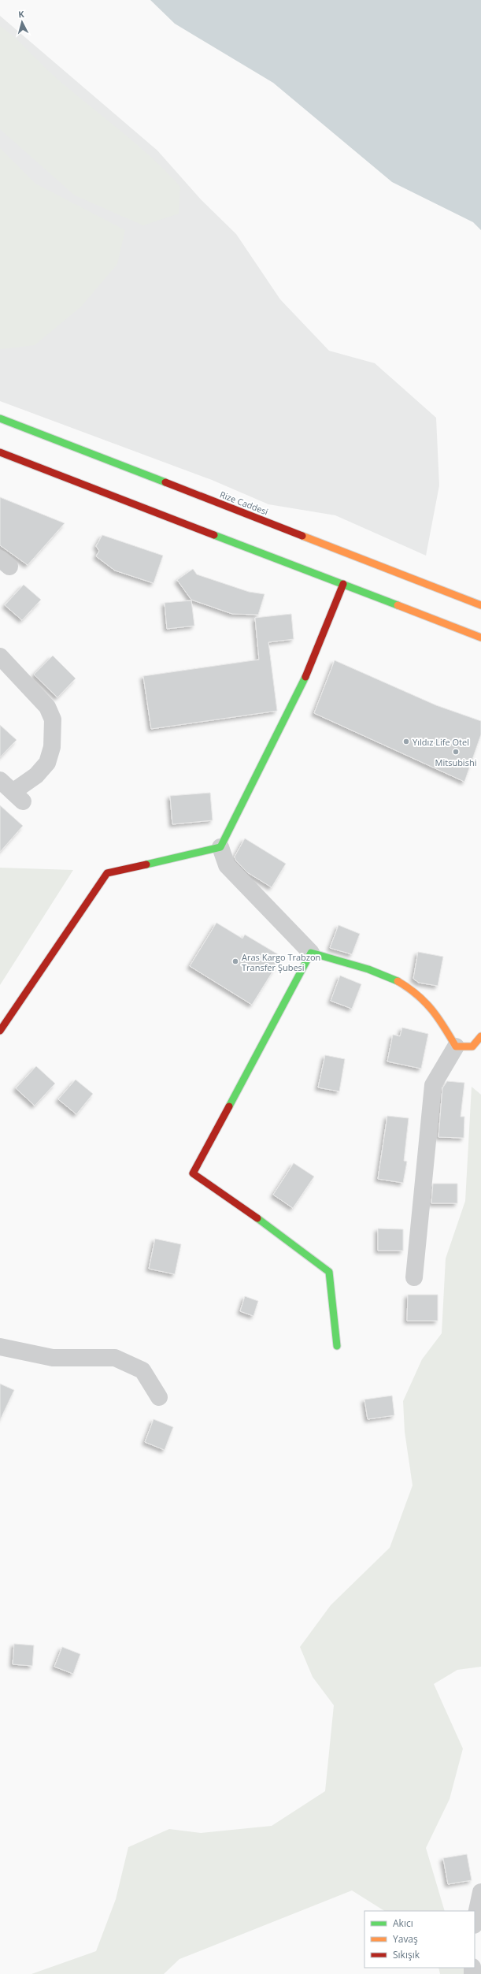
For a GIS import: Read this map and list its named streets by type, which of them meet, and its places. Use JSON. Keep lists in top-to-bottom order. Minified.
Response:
{"streets":{"main road":["Rize Caddesi"]},"places":["Yıldız Life Otel","Mitsubishi","Aras Kargo Trabzon Transfer Şubesi"],"legend":["Akıcı","Yavaş","Sıkışık"],"north":"top"}
